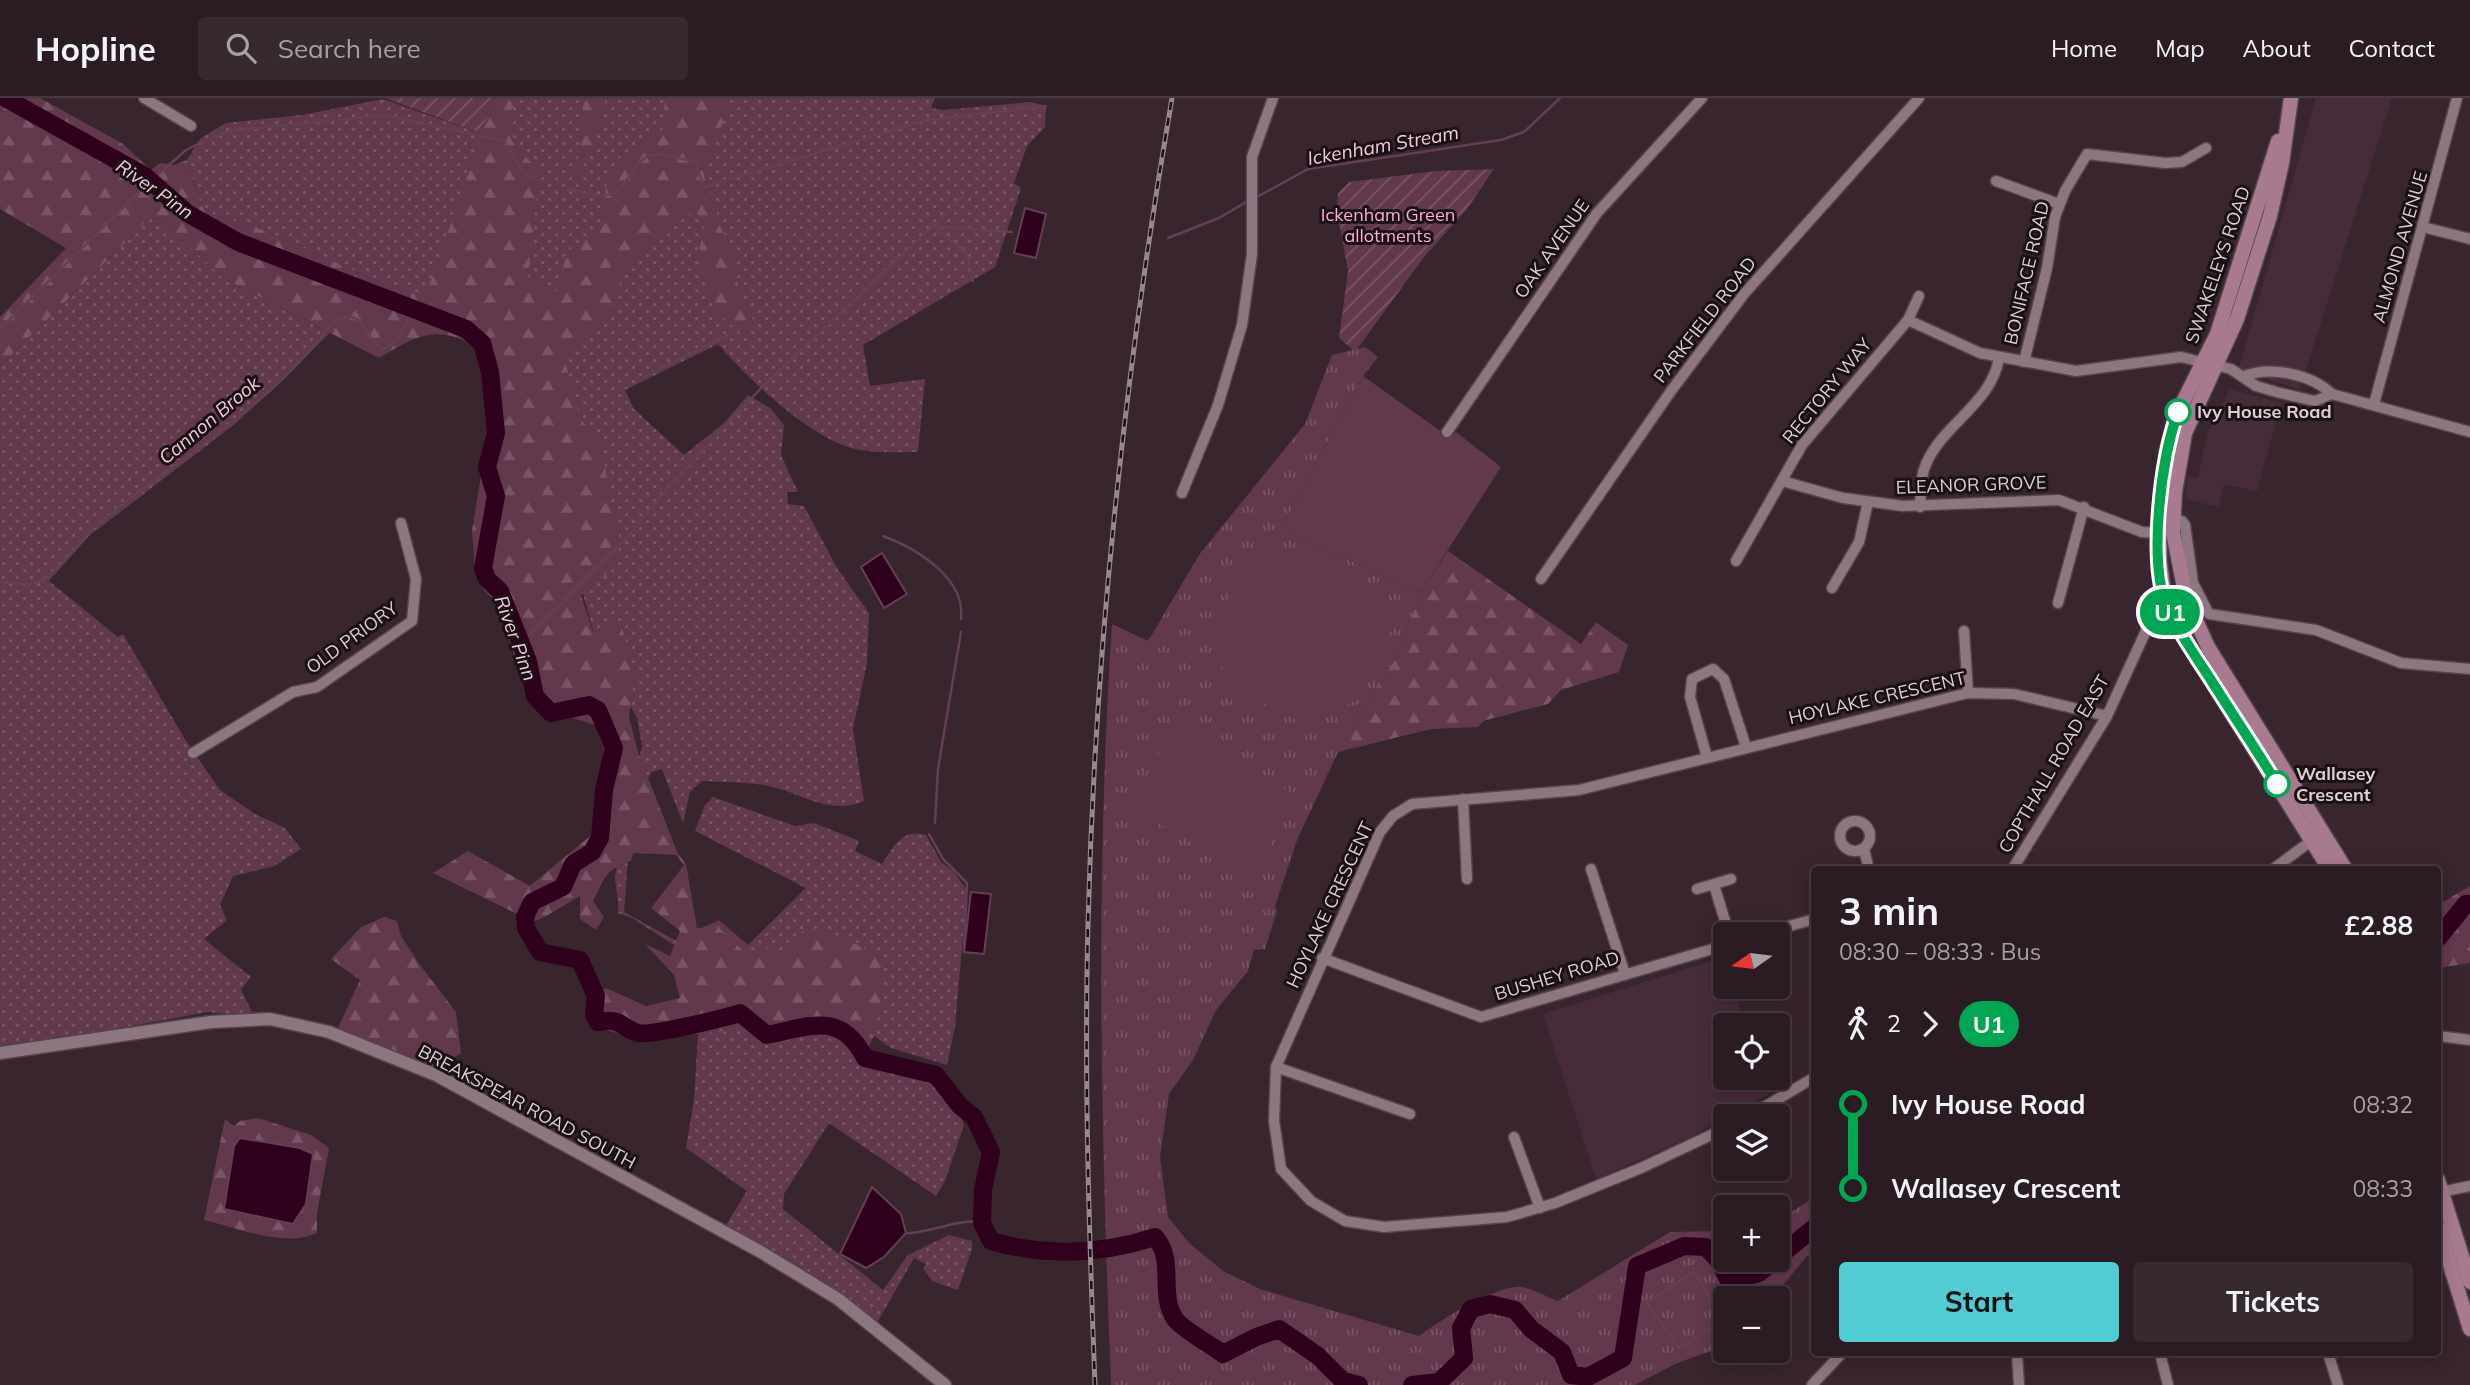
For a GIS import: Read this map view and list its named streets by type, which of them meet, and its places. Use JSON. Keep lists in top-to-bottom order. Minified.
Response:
{"streets":{"main road":["SWAKELEYS ROAD"],"street":["ALMOND AVENUE","OAK AVENUE","BONIFACE ROAD","PARKFIELD ROAD","RECTORY WAY","ELEANOR GROVE","OLD PRIORY","HOYLAKE CRESCENT","COPTHALL ROAD EAST","BUSHEY ROAD","BREAKSPEAR ROAD SOUTH"]},"crossings":[["SWAKELEYS ROAD","ELEANOR GROVE"],["SWAKELEYS ROAD","COPTHALL ROAD EAST"],["RECTORY WAY","ELEANOR GROVE"],["HOYLAKE CRESCENT","COPTHALL ROAD EAST"],["HOYLAKE CRESCENT","BUSHEY ROAD"]],"water":["Ickenham Stream","River Pinn","Cannon Brook"],"parks":["Ickenham Green allotments"],"places":["Ivy House Road","Wallasey Crescent"],"lines":["bus line U1"],"north":"left","page":{"header":"Hopline","search":"Search here","nav":["Home","Map","About","Contact"],"on_map":"U1","heading":["3 min","08:30 – 08:33 · Bus","£2.88"],"map_buttons":["+","−"],"legs":["2","U1"],"list":[{"name":"Ivy House Road","value":"08:32"},{"name":"Wallasey Crescent","value":"08:33"}],"buttons":["Start","Tickets"]}}
